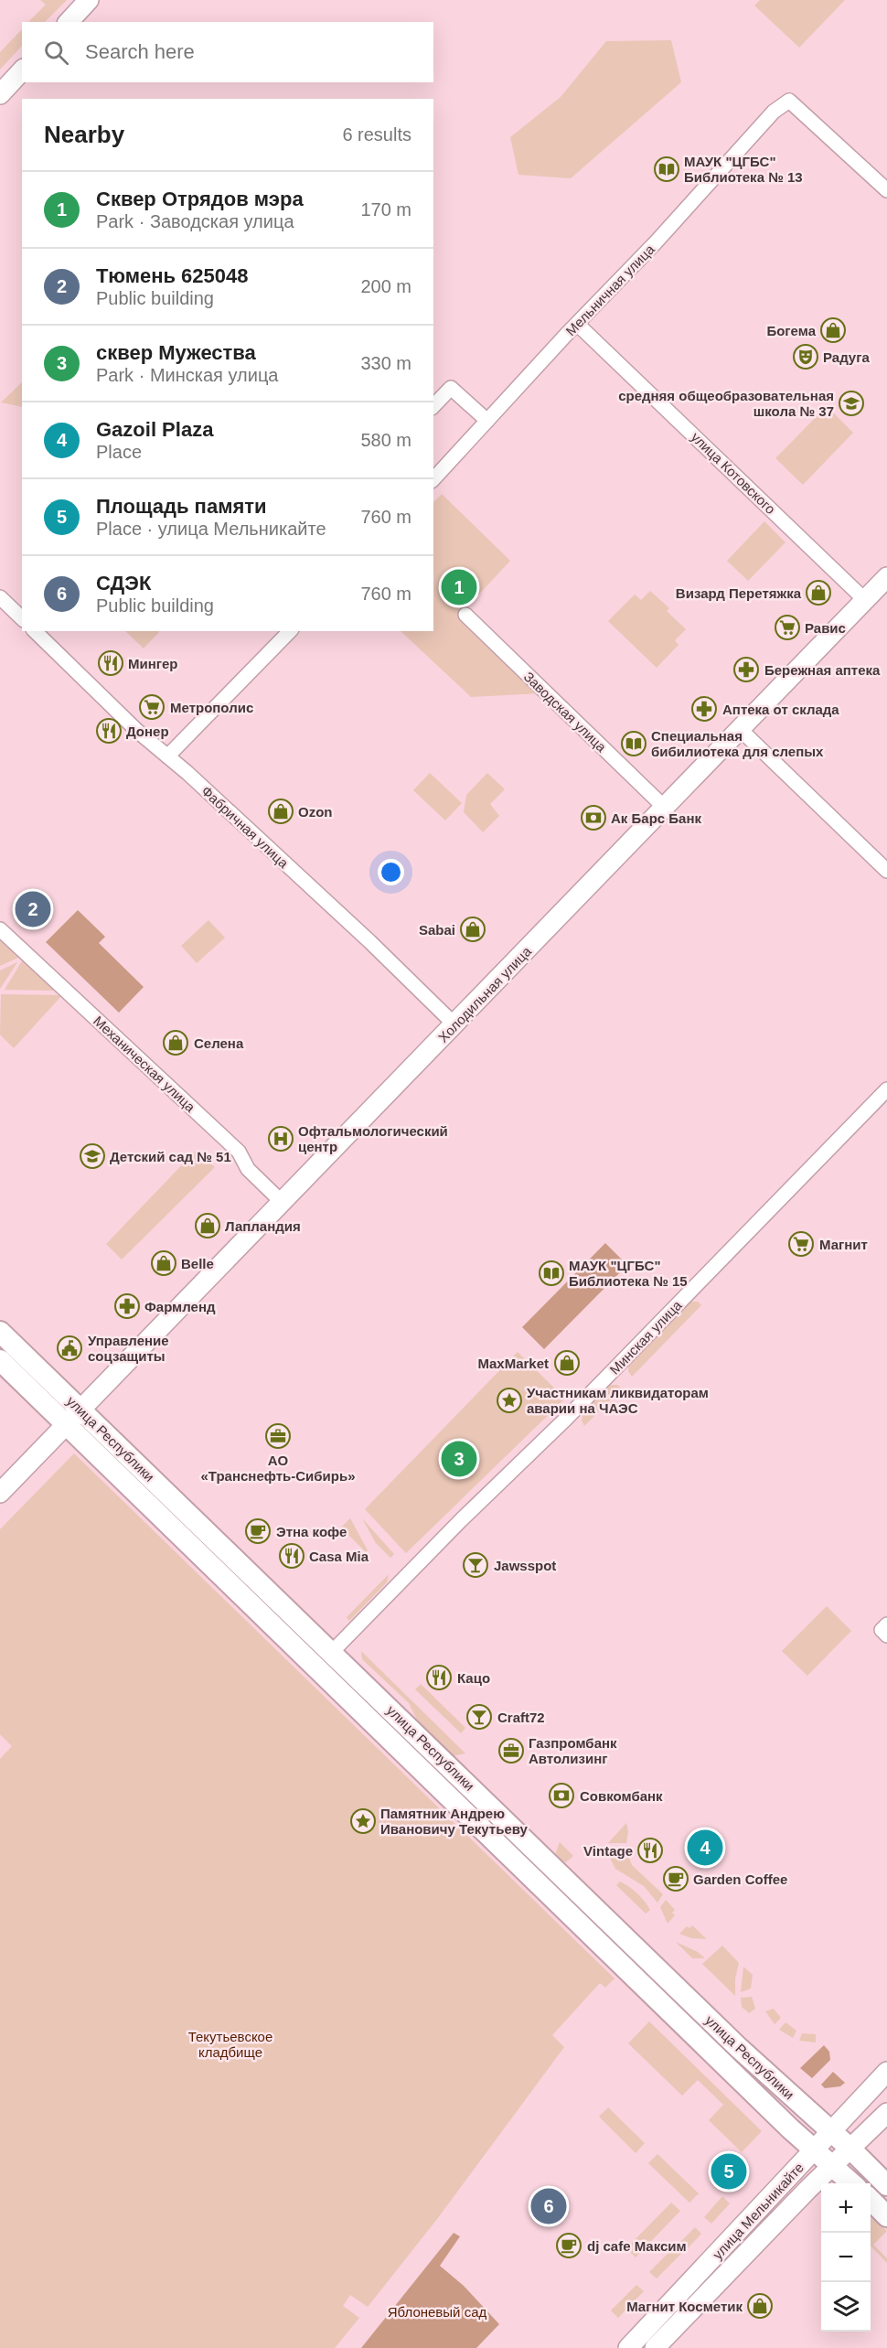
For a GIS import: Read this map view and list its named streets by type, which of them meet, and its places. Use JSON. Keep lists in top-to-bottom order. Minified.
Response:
{"streets":{"main road":["улица Республики"],"street":["Мельничная улица","улица Котовского","Заводская улица","Фабричная улица","Холодильная улица","Механическая улица","Минская улица","улица Мельникайте"]},"crossings":[["Мельничная улица","улица Котовского"],["улица Котовского","Холодильная улица"],["Заводская улица","Холодильная улица"],["Фабричная улица","Холодильная улица"],["Холодильная улица","Механическая улица"],["Холодильная улица","улица Республики"],["Минская улица","улица Республики"],["улица Республики","улица Мельникайте"]],"parks":["Текутьевское кладбище","Яблоневый сад"],"places":{"library":["МАУК \"ЦГБС\" Библиотека № 13","Специальная бибилиотека для слепых","МАУК \"ЦГБС\" Библиотека № 15"],"shop":["Богема","Визард Перетяжка","Ozon","Sabai","Селена","Лапландия","Belle","MaxMarket","Магнит Косметик"],"theatre":["Радуга"],"school or university":["средняя общеобразовательная школа № 37","Детский сад № 51"],"supermarket":["Равис","Метрополис","Магнит"],"restaurant":["Мингер","Донер","Casa Mia","Кацо","Vintage"],"pharmacy":["Бережная аптека","Аптека от склада","Фармленд"],"bank":["Ак Барс Банк","Совкомбанк"],"hospital":["Офтальмологический центр"],"public building":["Управление соцзащиты"],"place":["Участникам ликвидаторам аварии на ЧАЭС","Памятник Андрею Ивановичу Текутьеву"],"office":["АО «Транснефть-Сибирь»","Газпромбанк Автолизинг"],"cafe":["Этна кофе","Garden Coffee","dj cafe Максим"],"bar":["Jawsspot","Craft72"]},"page":{"search":"Search here","heading":["Nearby","6 results"],"list":[{"mark":"1","name":"Сквер Отрядов мэра","note":"Park · Заводская улица","value":"170 m"},{"mark":"2","name":"Тюмень 625048","note":"Public building","value":"200 m"},{"mark":"3","name":"сквер Мужества","note":"Park · Минская улица","value":"330 m"},{"mark":"4","name":"Gazoil Plaza","note":"Place","value":"580 m"},{"mark":"5","name":"Площадь памяти","note":"Place · улица Мельникайте","value":"760 m"},{"mark":"6","name":"СДЭК","note":"Public building","value":"760 m"}],"pins":["1","2","3","4","5","6"],"map_buttons":["+","−"]}}
